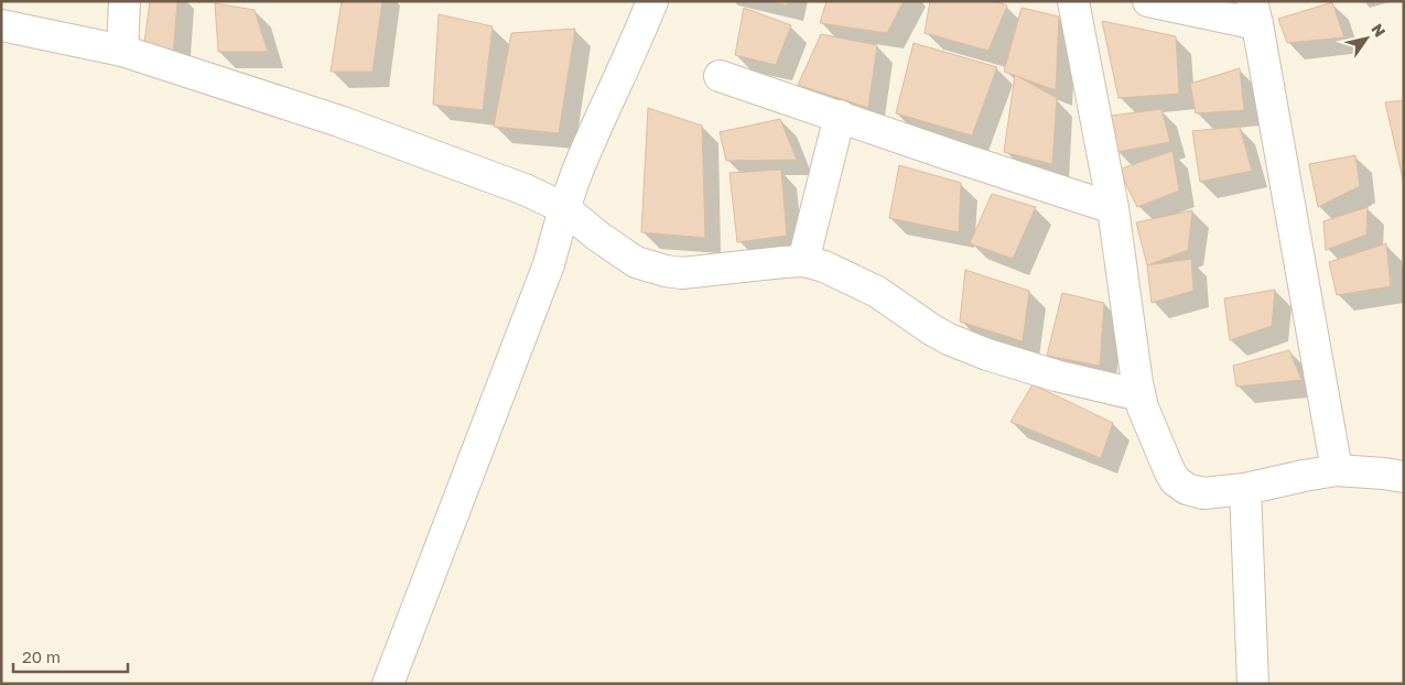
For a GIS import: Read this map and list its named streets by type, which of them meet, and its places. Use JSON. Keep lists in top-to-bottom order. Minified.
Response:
{"scale_bar":"20 m","north":"top right"}
